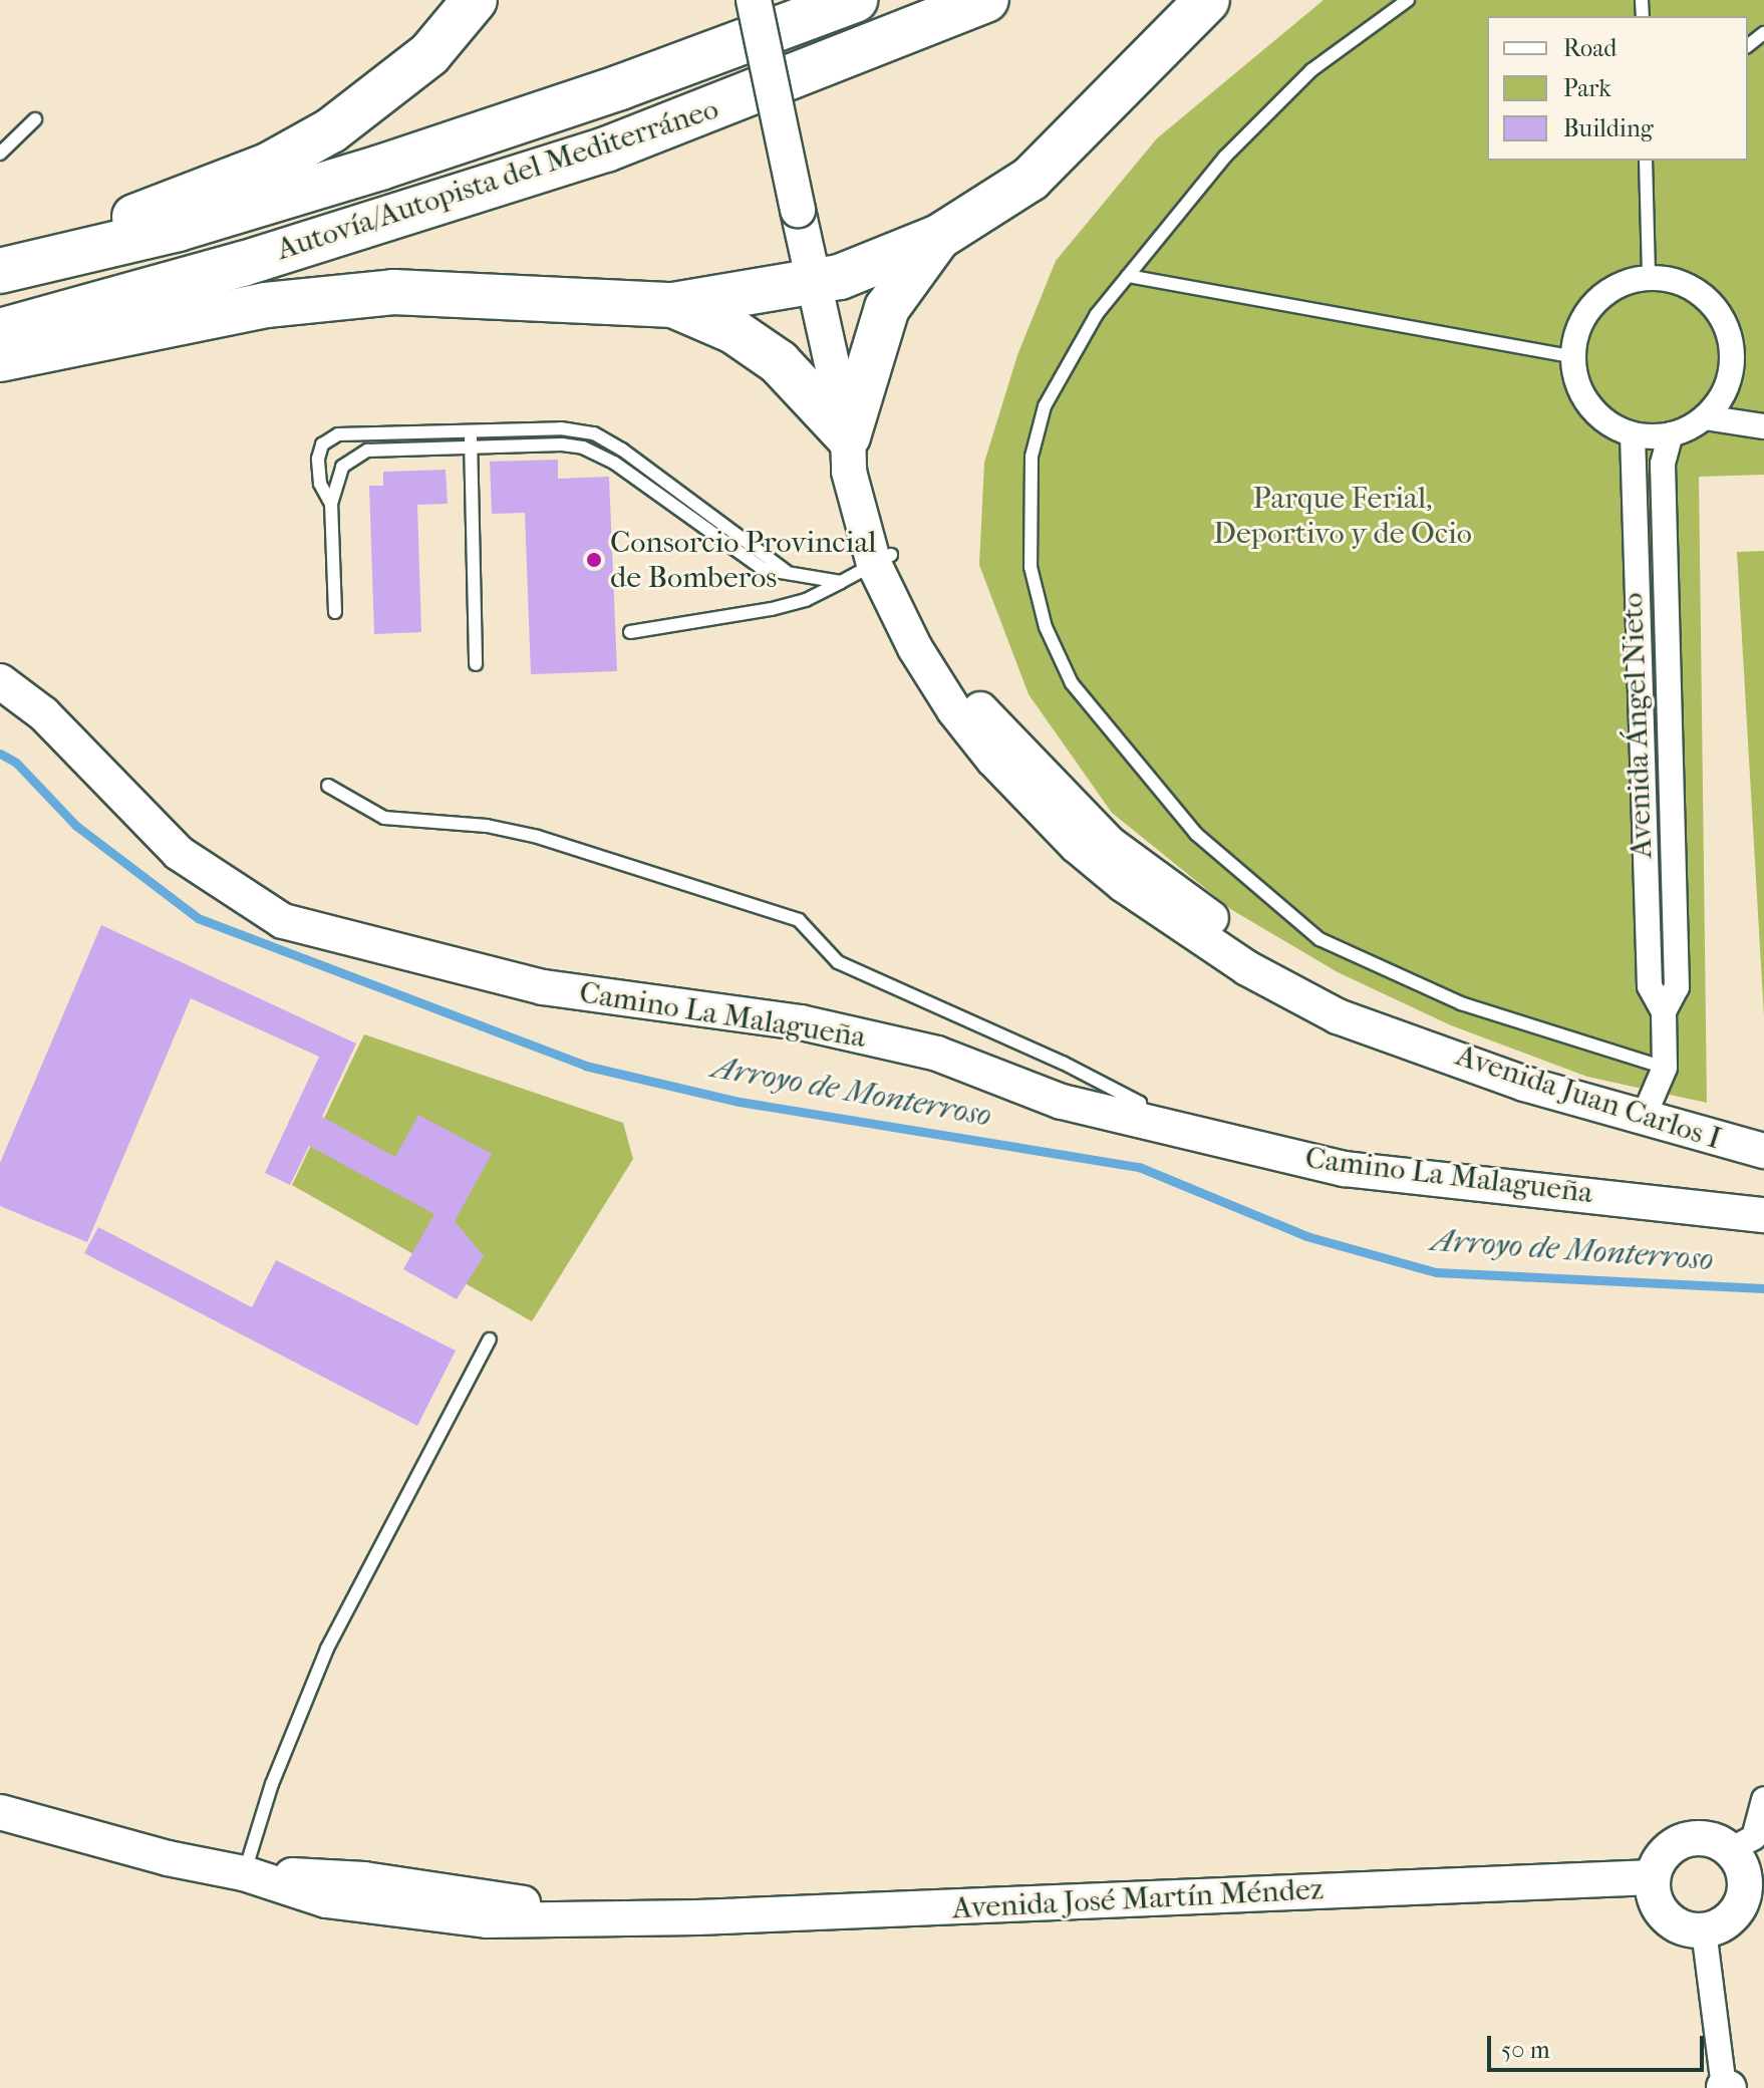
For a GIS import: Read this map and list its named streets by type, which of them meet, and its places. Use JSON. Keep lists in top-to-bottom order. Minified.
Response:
{"streets":{"highway":["Autovía/Autopista del Mediterráneo"],"street":["Avenida Ángel Nieto","Camino La Malagueña","Avenida Juan Carlos I","Avenida José Martín Méndez"]},"crossings":[["Avenida Ángel Nieto","Avenida Juan Carlos I"]],"water":["Arroyo de Monterroso"],"parks":["Parque Ferial, Deportivo y de Ocio"],"places":["Consorcio Provincial de Bomberos"],"legend":["Road","Park","Building"],"scale_bar":"50 m"}
